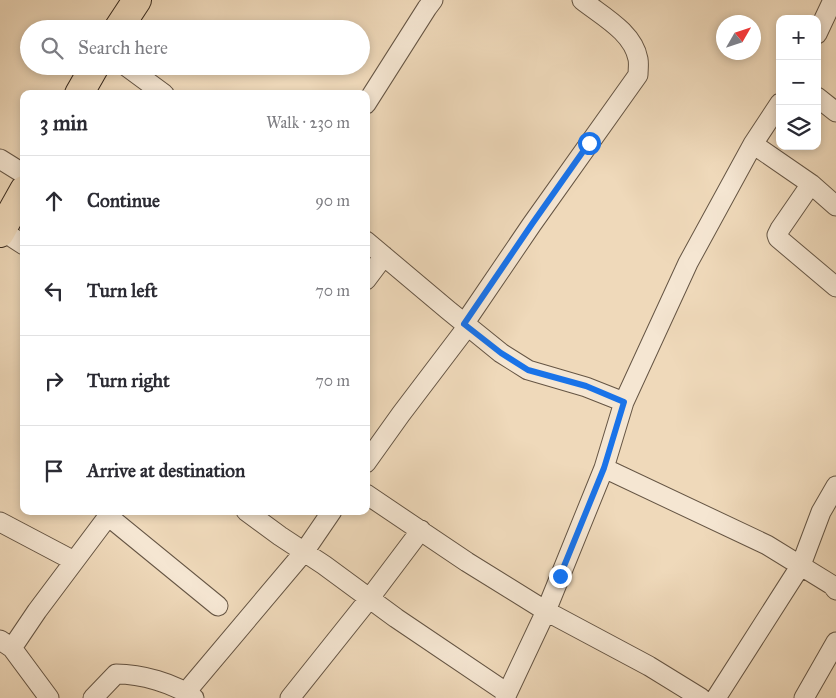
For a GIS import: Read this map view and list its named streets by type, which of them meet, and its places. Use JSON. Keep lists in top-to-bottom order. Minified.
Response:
{"north":"top right","page":{"map_buttons":["+","−"],"search":"Search here","heading":["3 min","Walk · 230 m"],"list":[["Continue","90 m"],["Turn left","70 m"],["Turn right","70 m"],"Arrive at destination"]}}
